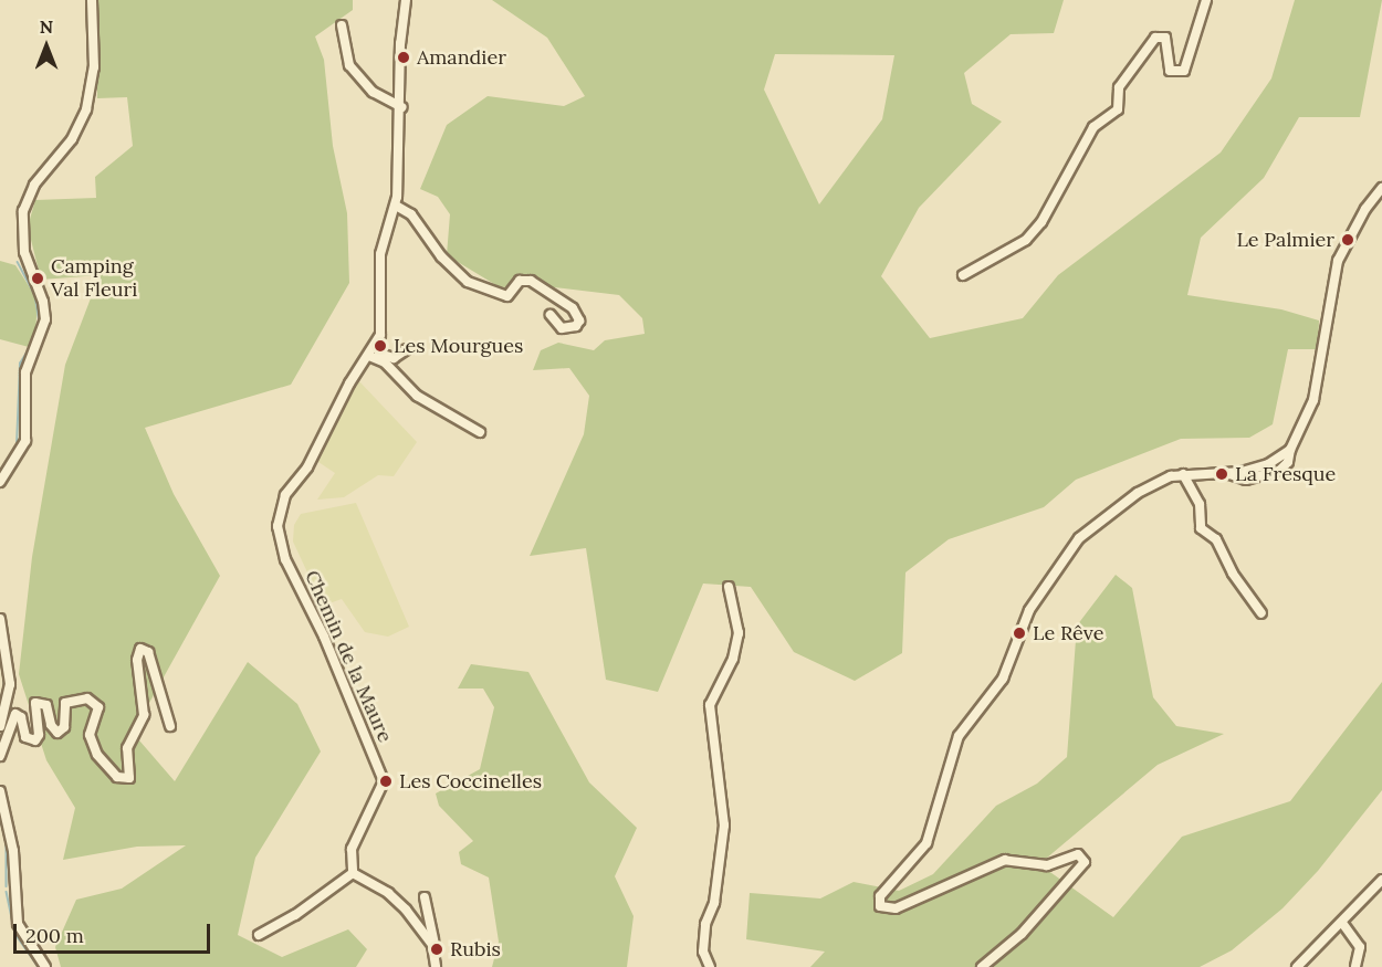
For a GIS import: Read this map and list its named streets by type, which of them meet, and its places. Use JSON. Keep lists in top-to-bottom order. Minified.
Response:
{"streets":{"street":["Chemin de la Maure"]},"places":["Amandier","Le Palmier","Camping Val Fleuri","Les Mourgues","La Fresque","Le Rêve","Les Coccinelles","Rubis"],"scale_bar":"200 m","north":"top"}
